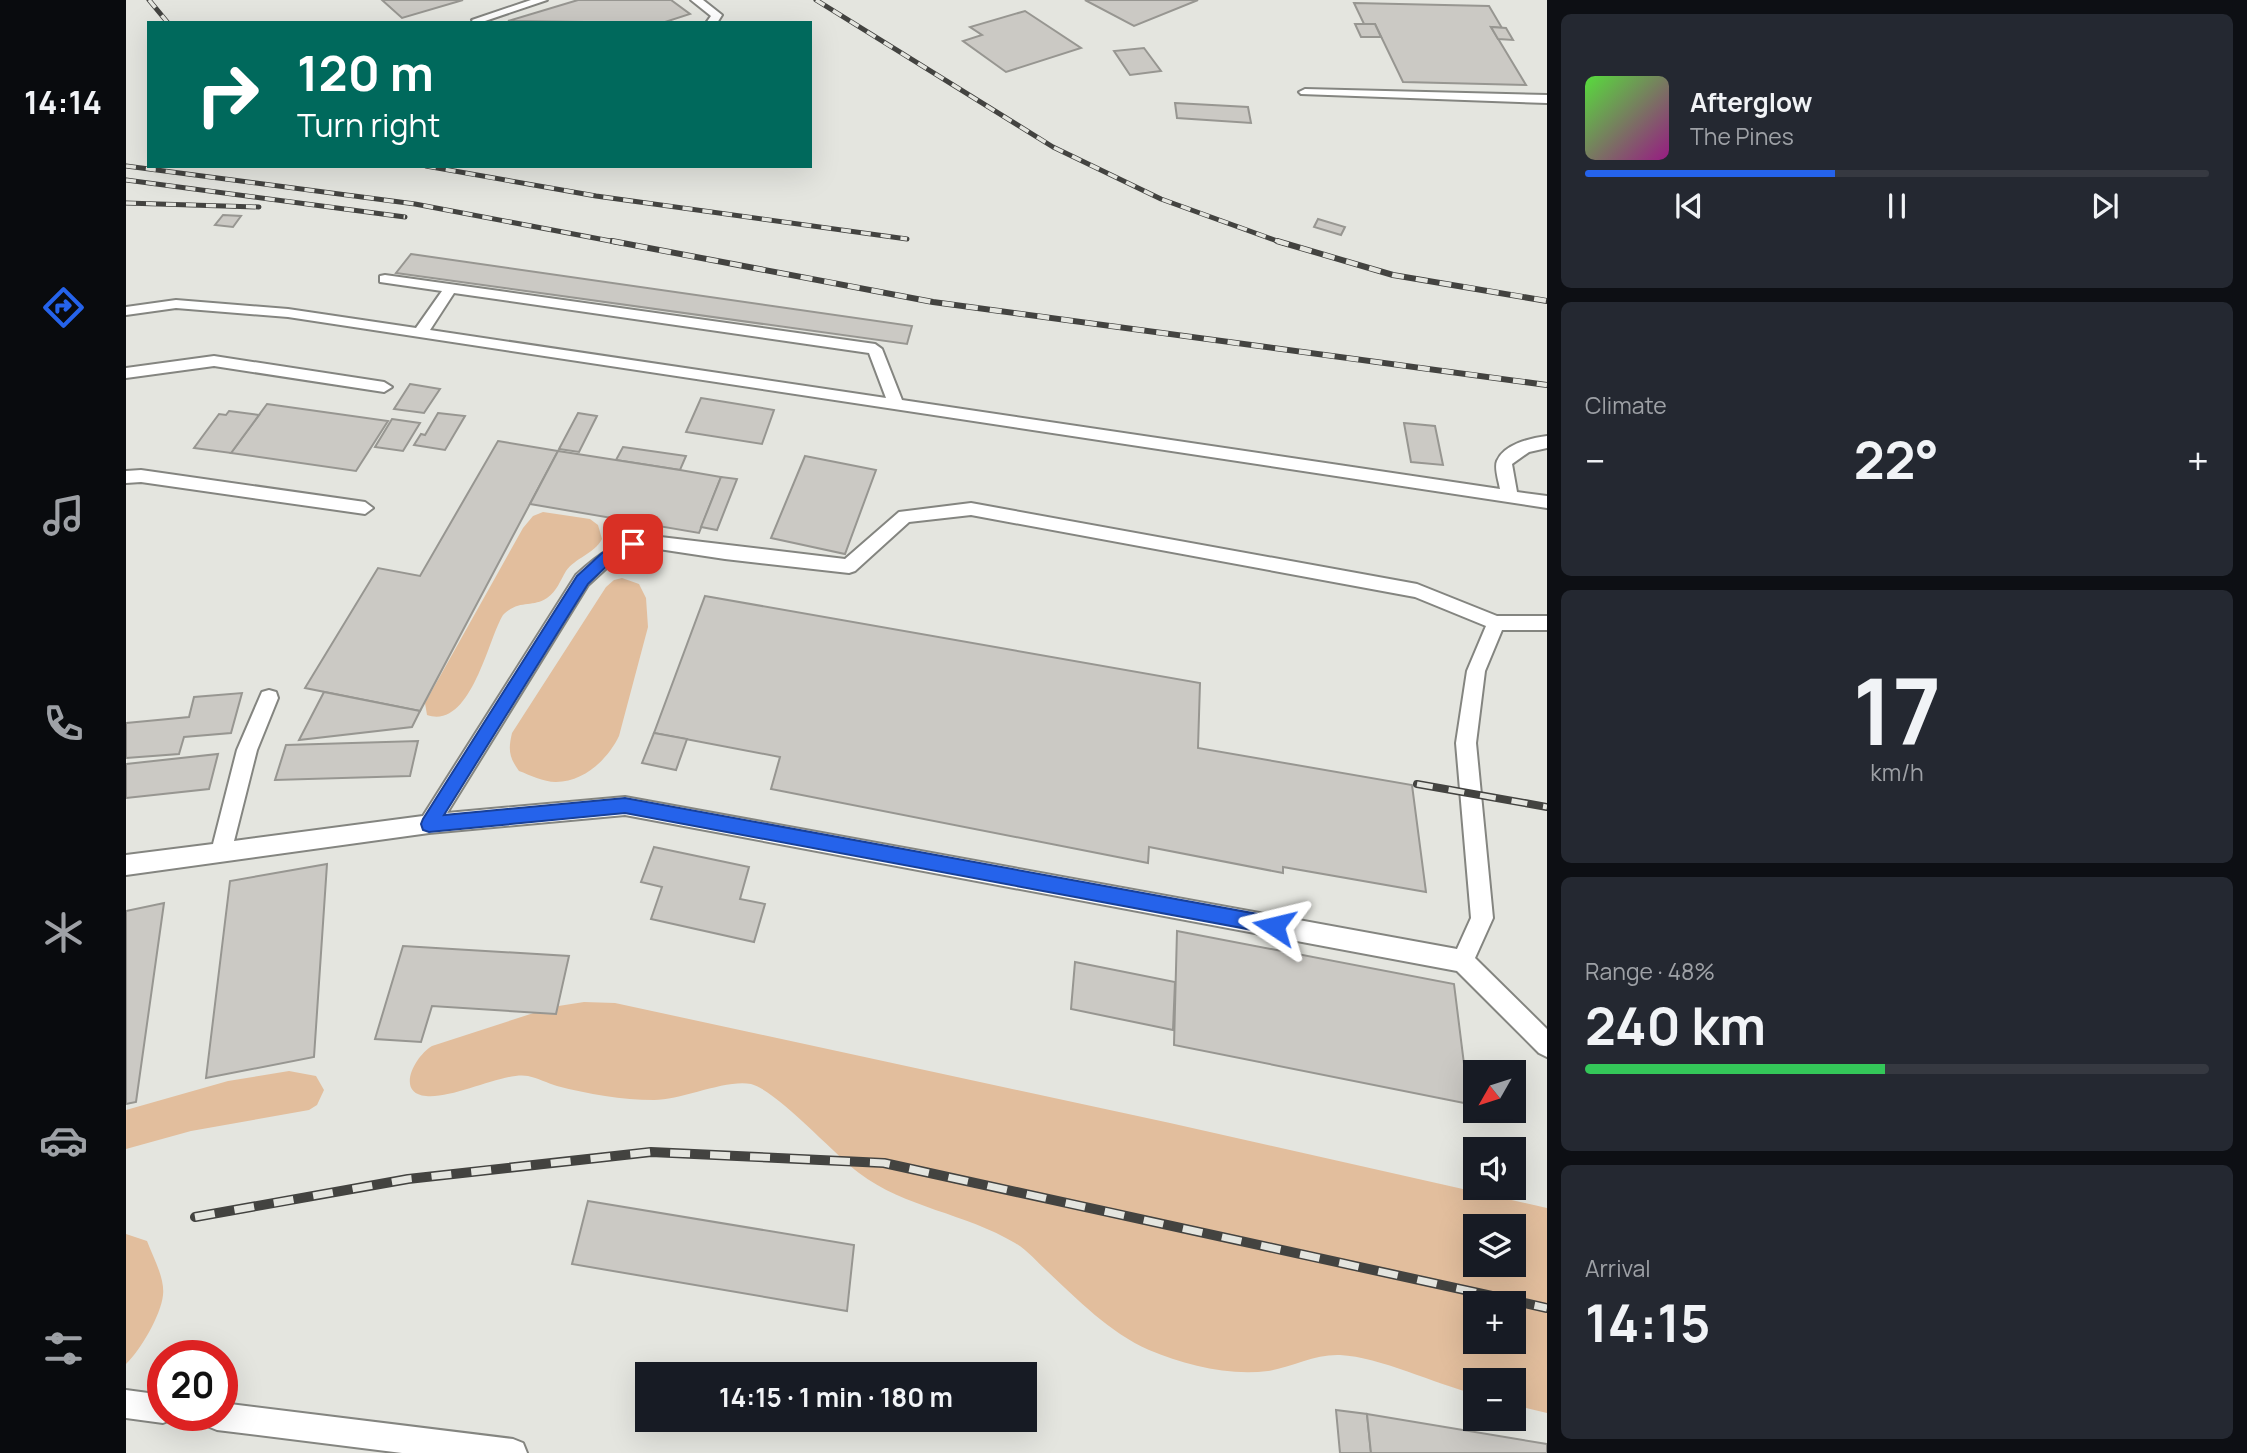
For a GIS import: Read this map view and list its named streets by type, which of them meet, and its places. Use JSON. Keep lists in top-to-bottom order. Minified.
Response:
{"north":"bottom left","page":{"tabs":"14:14","turn":["120 m","Turn right"],"song":["Afterglow","The Pines"],"tile":["Climate",["17","km/h"],["Range · 48%","240 km"],["Arrival","14:15"]],"heat":["−","22°","+"],"map_buttons":["+","−"],"limit":"20","trip":"14:15 · 1 min · 180 m"}}
